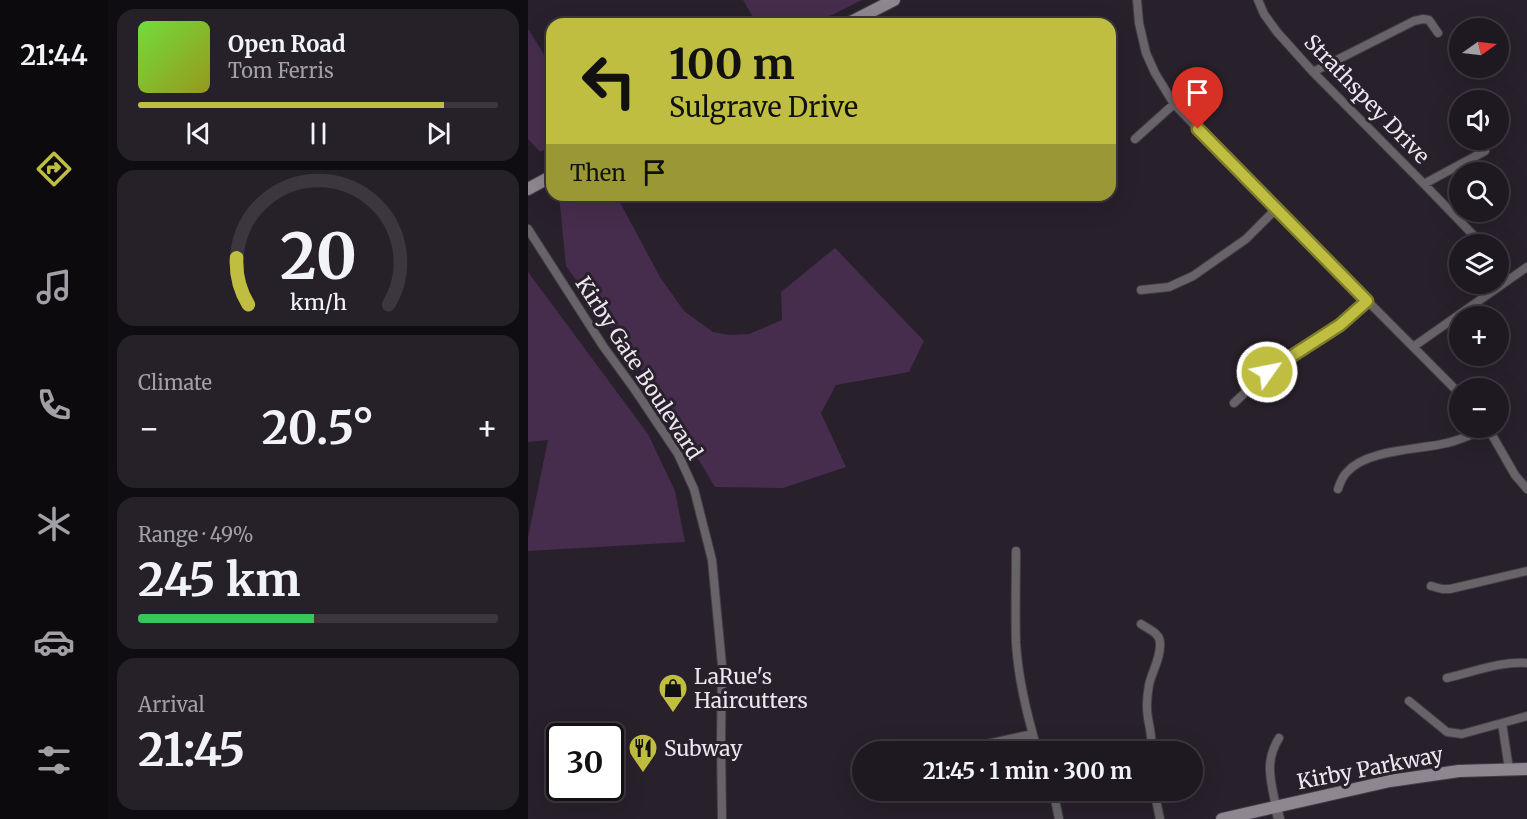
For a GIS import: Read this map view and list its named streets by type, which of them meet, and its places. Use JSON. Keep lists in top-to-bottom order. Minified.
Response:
{"streets":{"main road":["Kirby Parkway"],"street":["Strathspey Drive","Kirby Gate Boulevard"]},"places":{"shop":["LaRue's Haircutters"],"restaurant":["Subway"]},"north":"right","page":{"tabs":"21:44","map_buttons":["+","−"],"turn":["100 m","Sulgrave Drive"],"song":["Open Road","Tom Ferris"],"then":"Then","tile":["Climate",["Range · 49%","245 km"],["Arrival","21:45"]],"heat":["−","20.5°","+"],"limit":"30","trip":"21:45 · 1 min · 300 m","gauge":["20","km/h"]}}
